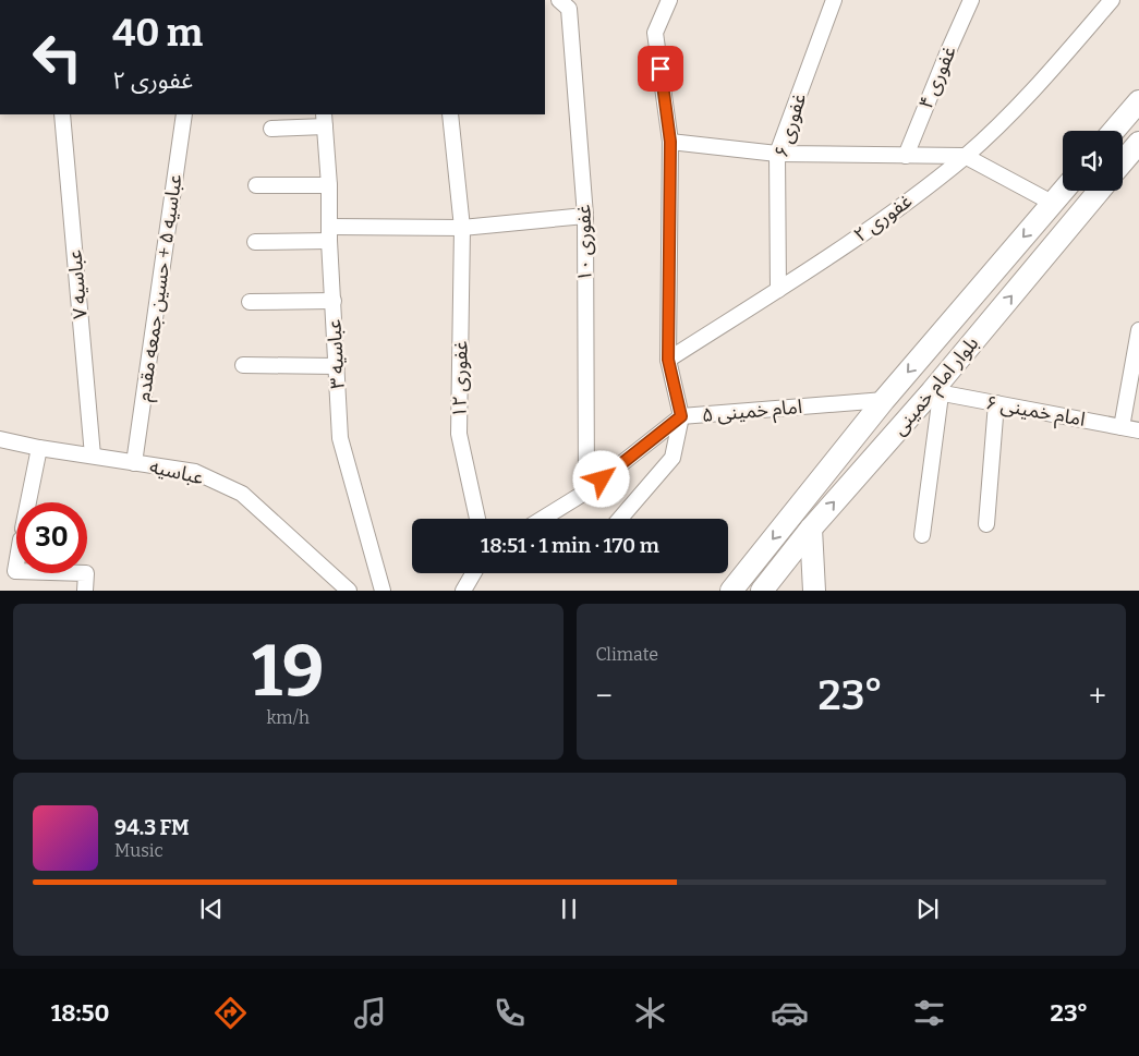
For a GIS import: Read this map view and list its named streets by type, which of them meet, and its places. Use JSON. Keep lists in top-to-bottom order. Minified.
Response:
{"streets":{"main road":["بلوار امام خمینی"],"street":["غفوری ۴","غفوری ۶","غفوری ۲","غفوری ۱۰","عباسیه ۷","عباسیه ۵ + حسین جمعه مقدم","عباسیه ۳","غفوری ۱۲","امام خمینی ۵","امام خمینی ۶","عباسیه"]},"crossings":[["غفوری ۶","غفوری ۲"],["غفوری ۱۰","امام خمینی ۵"],["عباسیه ۷","عباسیه"],["عباسیه ۵ + حسین جمعه مقدم","عباسیه"],["بلوار امام خمینی","امام خمینی ۵"],["بلوار امام خمینی","امام خمینی ۶"]],"page":{"turn":["40 m","غفوری ۲"],"limit":"30","trip":"18:51 · 1 min · 170 m","tile":[["19","km/h"],"Climate"],"heat":["−","23°","+"],"song":["94.3 FM","Music"],"tabs":["18:50","23°"]}}
